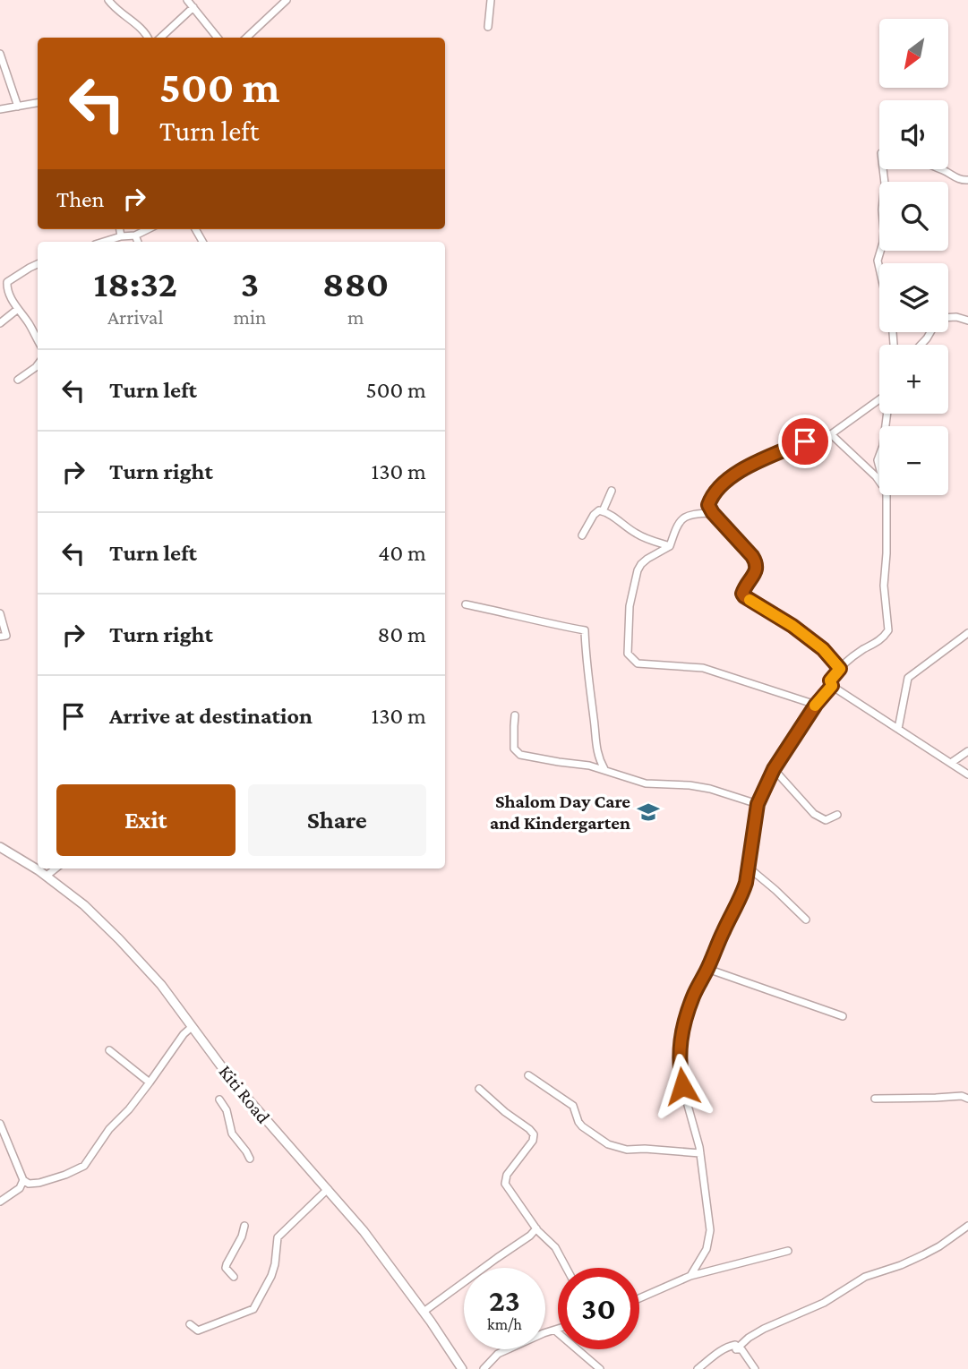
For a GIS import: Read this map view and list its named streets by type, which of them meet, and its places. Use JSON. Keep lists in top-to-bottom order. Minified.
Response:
{"streets":{"street":["Kiti Road"]},"places":{"school or university":["Shalom Day Care and Kindergarten"]},"north":"bottom left","page":{"map_buttons":["+","−"],"turn":["500 m","Turn left"],"then":"Then","eta":["18:32","Arrival","3","min","880","m"],"list":[{"name":"Turn left","value":"500 m"},{"name":"Turn right","value":"130 m"},{"name":"Turn left","value":"40 m"},{"name":"Turn right","value":"80 m"},{"name":"Arrive at destination","value":"130 m"}],"buttons":["Exit","Share"],"speed":"23 km/h","limit":"30"}}
